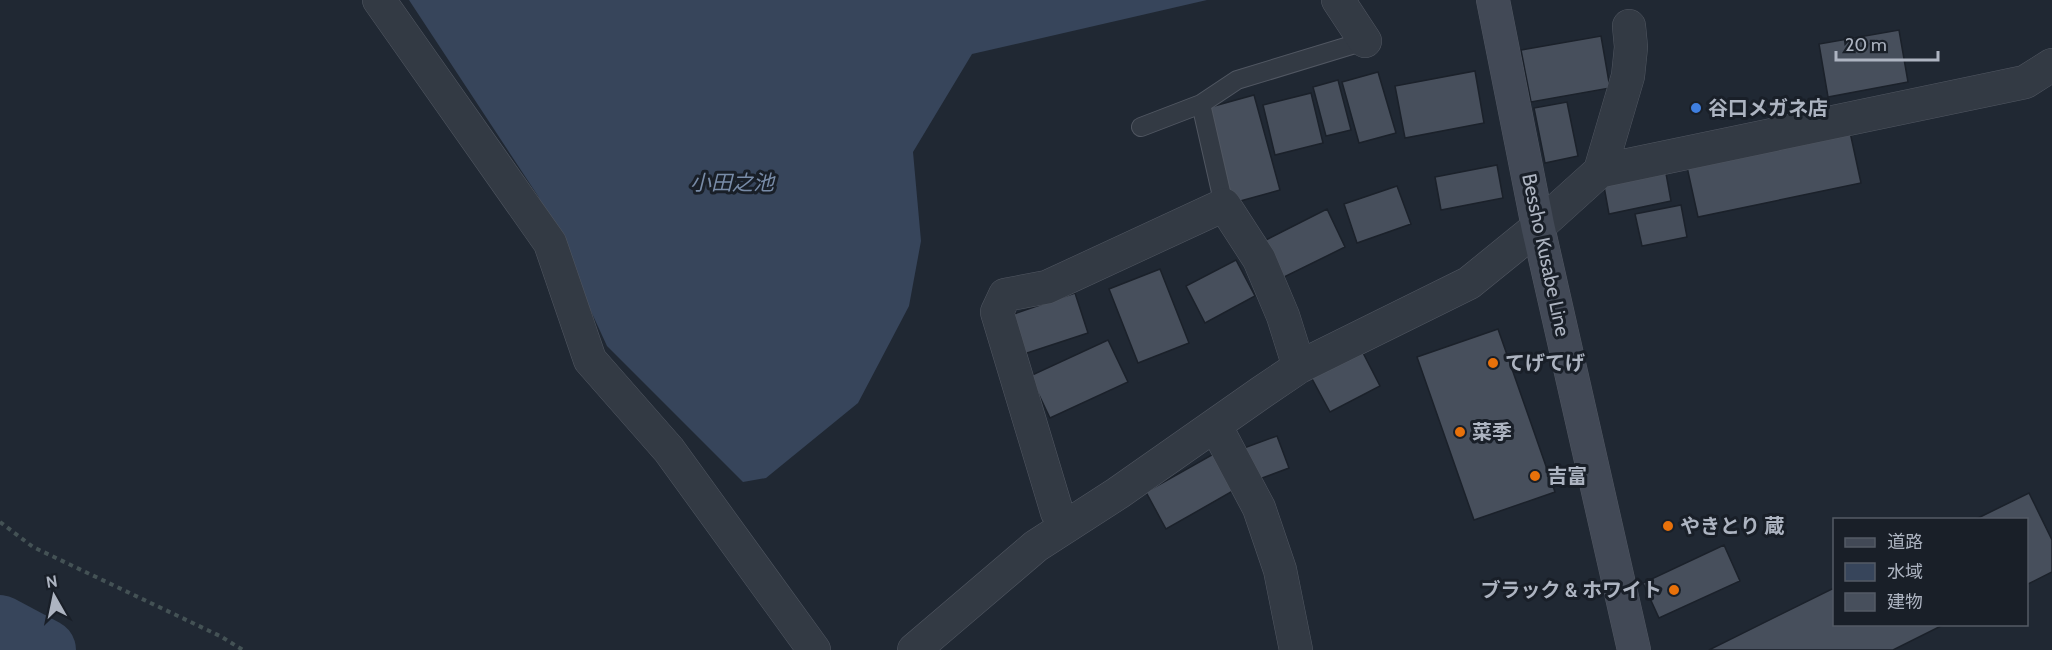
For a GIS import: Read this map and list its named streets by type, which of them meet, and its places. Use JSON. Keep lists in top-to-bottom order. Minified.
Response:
{"streets":{"main road":["Bessho Kusabe Line"]},"water":["小田之池"],"places":["谷口メガネ店","てげてげ","菜季","吉富","やきとり 蔵","ブラック & ホワイト"],"legend":["道路","水域","建物"],"scale_bar":"20 m","north":"top"}
